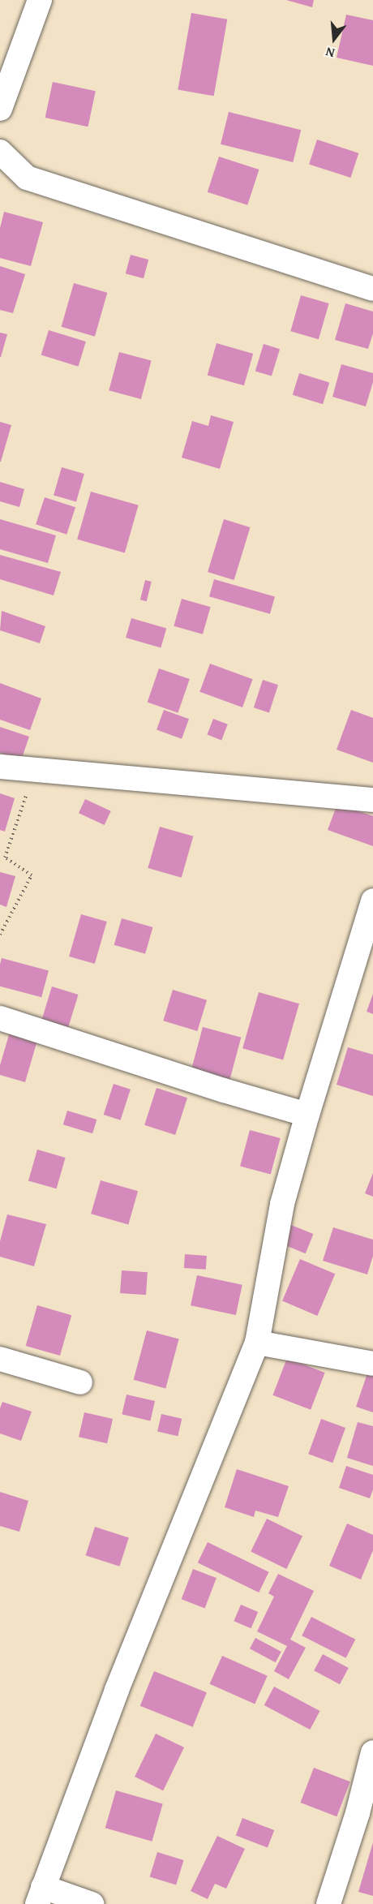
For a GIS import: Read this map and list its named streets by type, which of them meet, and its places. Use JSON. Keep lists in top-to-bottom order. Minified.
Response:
{"north":"bottom"}
